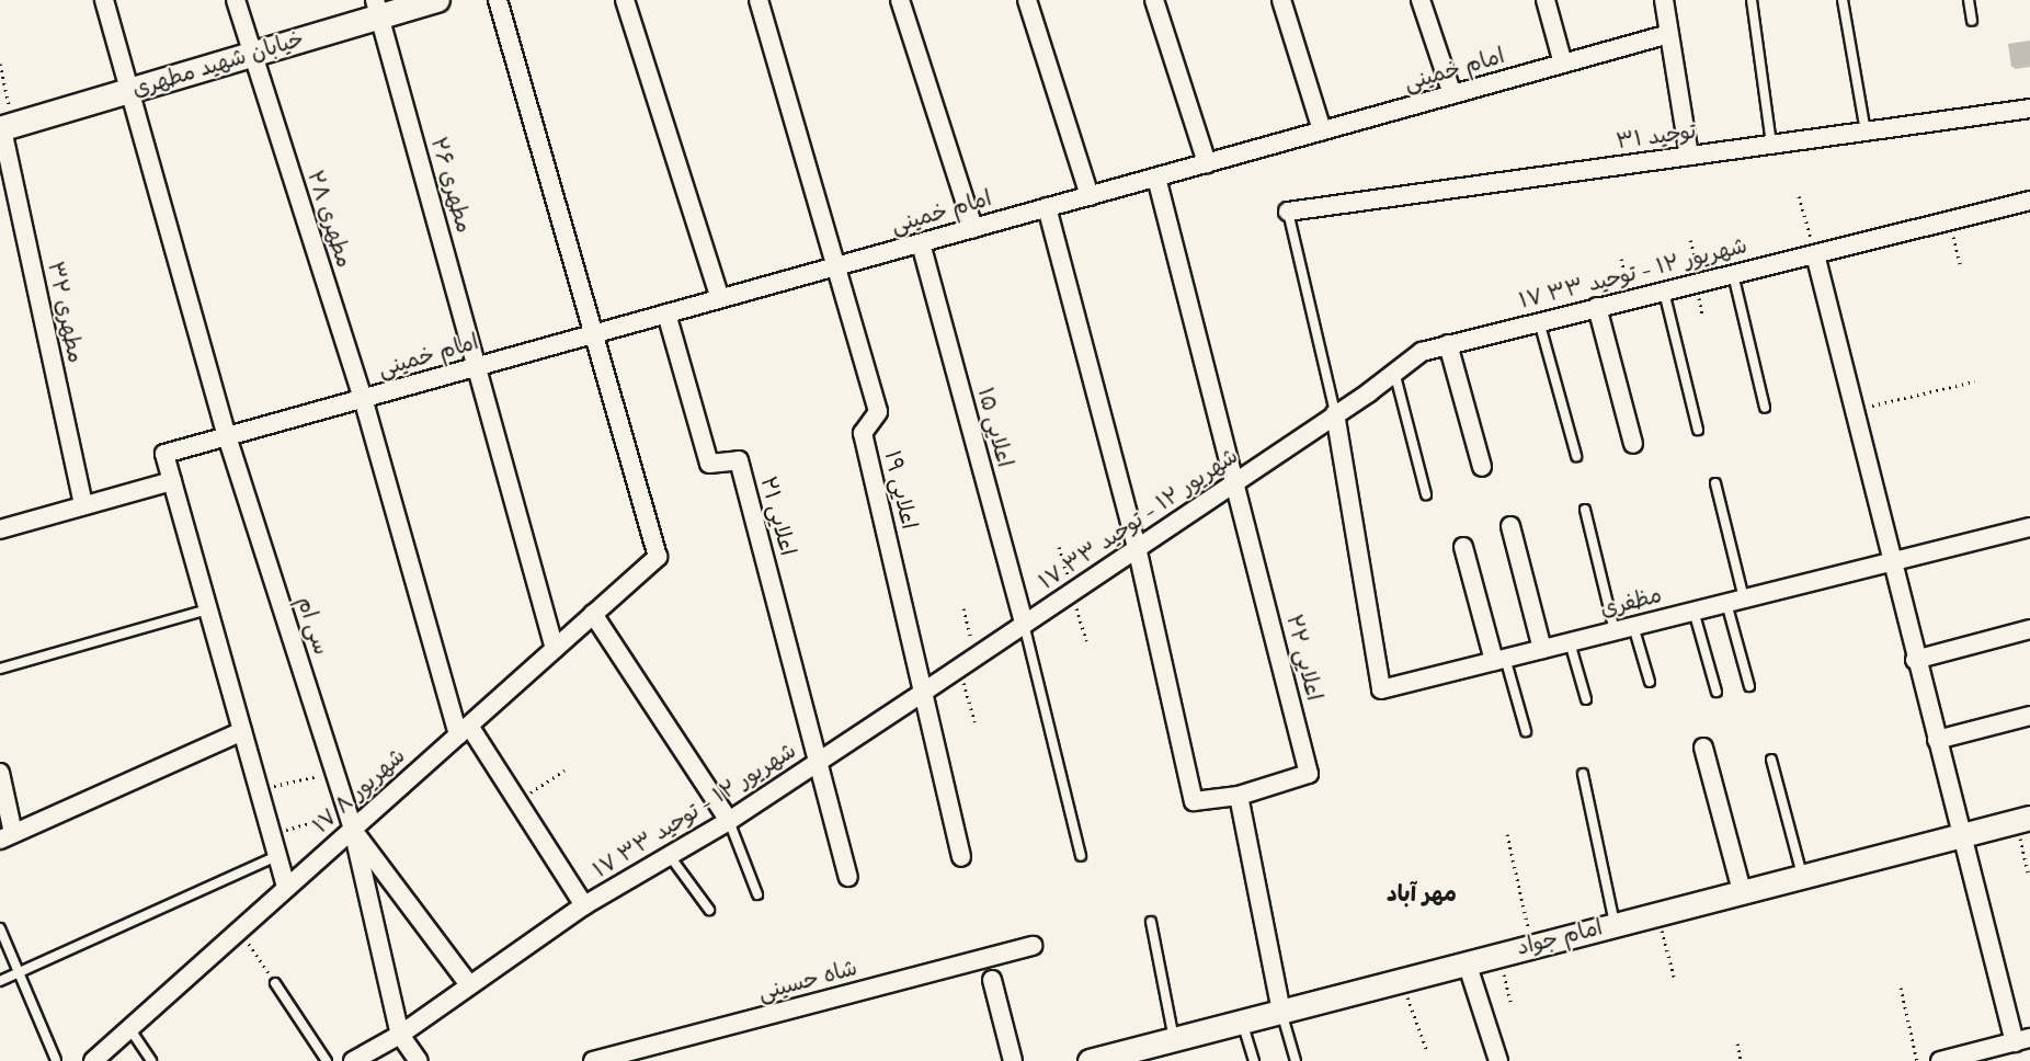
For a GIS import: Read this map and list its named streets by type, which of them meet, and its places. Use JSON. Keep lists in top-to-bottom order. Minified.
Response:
{"streets":{"main road":["خیابان شهید مطهری"],"street":["امام خمینی","توحید ۳۱","مطهری ۲۶","مطهری ۲۸","۱۷ شهریور ۱۲ - توحید ۳۳","مطهری ۳۲","اعلایی ۱۵","اعلایی ۱۹","اعلایی ۲۱","مظفری","سی ام","اعلایی ۲۲","۱۷ شهریور ۸","امام جواد","شاه حسینی"]},"crossings":[["خیابان شهید مطهری","مطهری ۲۶"],["خیابان شهید مطهری","مطهری ۲۸"],["خیابان شهید مطهری","مطهری ۳۲"],["خیابان شهید مطهری","سی ام"],["امام خمینی","مطهری ۲۶"],["امام خمینی","مطهری ۲۸"],["امام خمینی","اعلایی ۱۵"],["امام خمینی","اعلایی ۱۹"],["امام خمینی","اعلایی ۲۱"],["امام خمینی","سی ام"],["امام خمینی","۱۷ شهریور ۸"],["مطهری ۲۶","۱۷ شهریور ۸"],["مطهری ۲۸","۱۷ شهریور ۱۲ - توحید ۳۳"],["مطهری ۲۸","۱۷ شهریور ۸"],["۱۷ شهریور ۱۲ - توحید ۳۳","اعلایی ۱۵"],["۱۷ شهریور ۱۲ - توحید ۳۳","اعلایی ۱۹"],["۱۷ شهریور ۱۲ - توحید ۳۳","اعلایی ۲۱"],["۱۷ شهریور ۱۲ - توحید ۳۳","مظفری"],["۱۷ شهریور ۱۲ - توحید ۳۳","سی ام"],["۱۷ شهریور ۱۲ - توحید ۳۳","اعلایی ۲۲"],["سی ام","۱۷ شهریور ۸"]],"districts":["مهر آباد"]}
